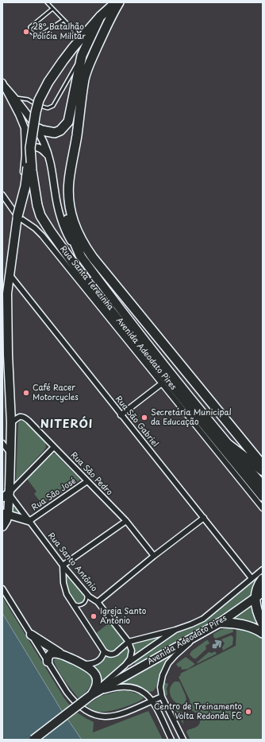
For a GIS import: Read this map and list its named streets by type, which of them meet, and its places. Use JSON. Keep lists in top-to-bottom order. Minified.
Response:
{"streets":{"highway":["Avenida Adeodato Pires"],"street":["Rua Santa Terezinha","Rua São Gabriel","Rua São Pedro","Rua São José","Rua Santo Antônio"]},"crossings":[["Avenida Adeodato Pires","Rua Santo Antônio"],["Rua São Pedro","Rua São José"],["Rua São José","Rua Santo Antônio"]],"districts":["NITERÓI"],"places":["28º Batalhão Polícia Militar","Café Racer Motorcycles","Secretária Municipal da Educação","Igreja Santo Antônio","Centro de Treinamento Volta Redonda FC"]}
